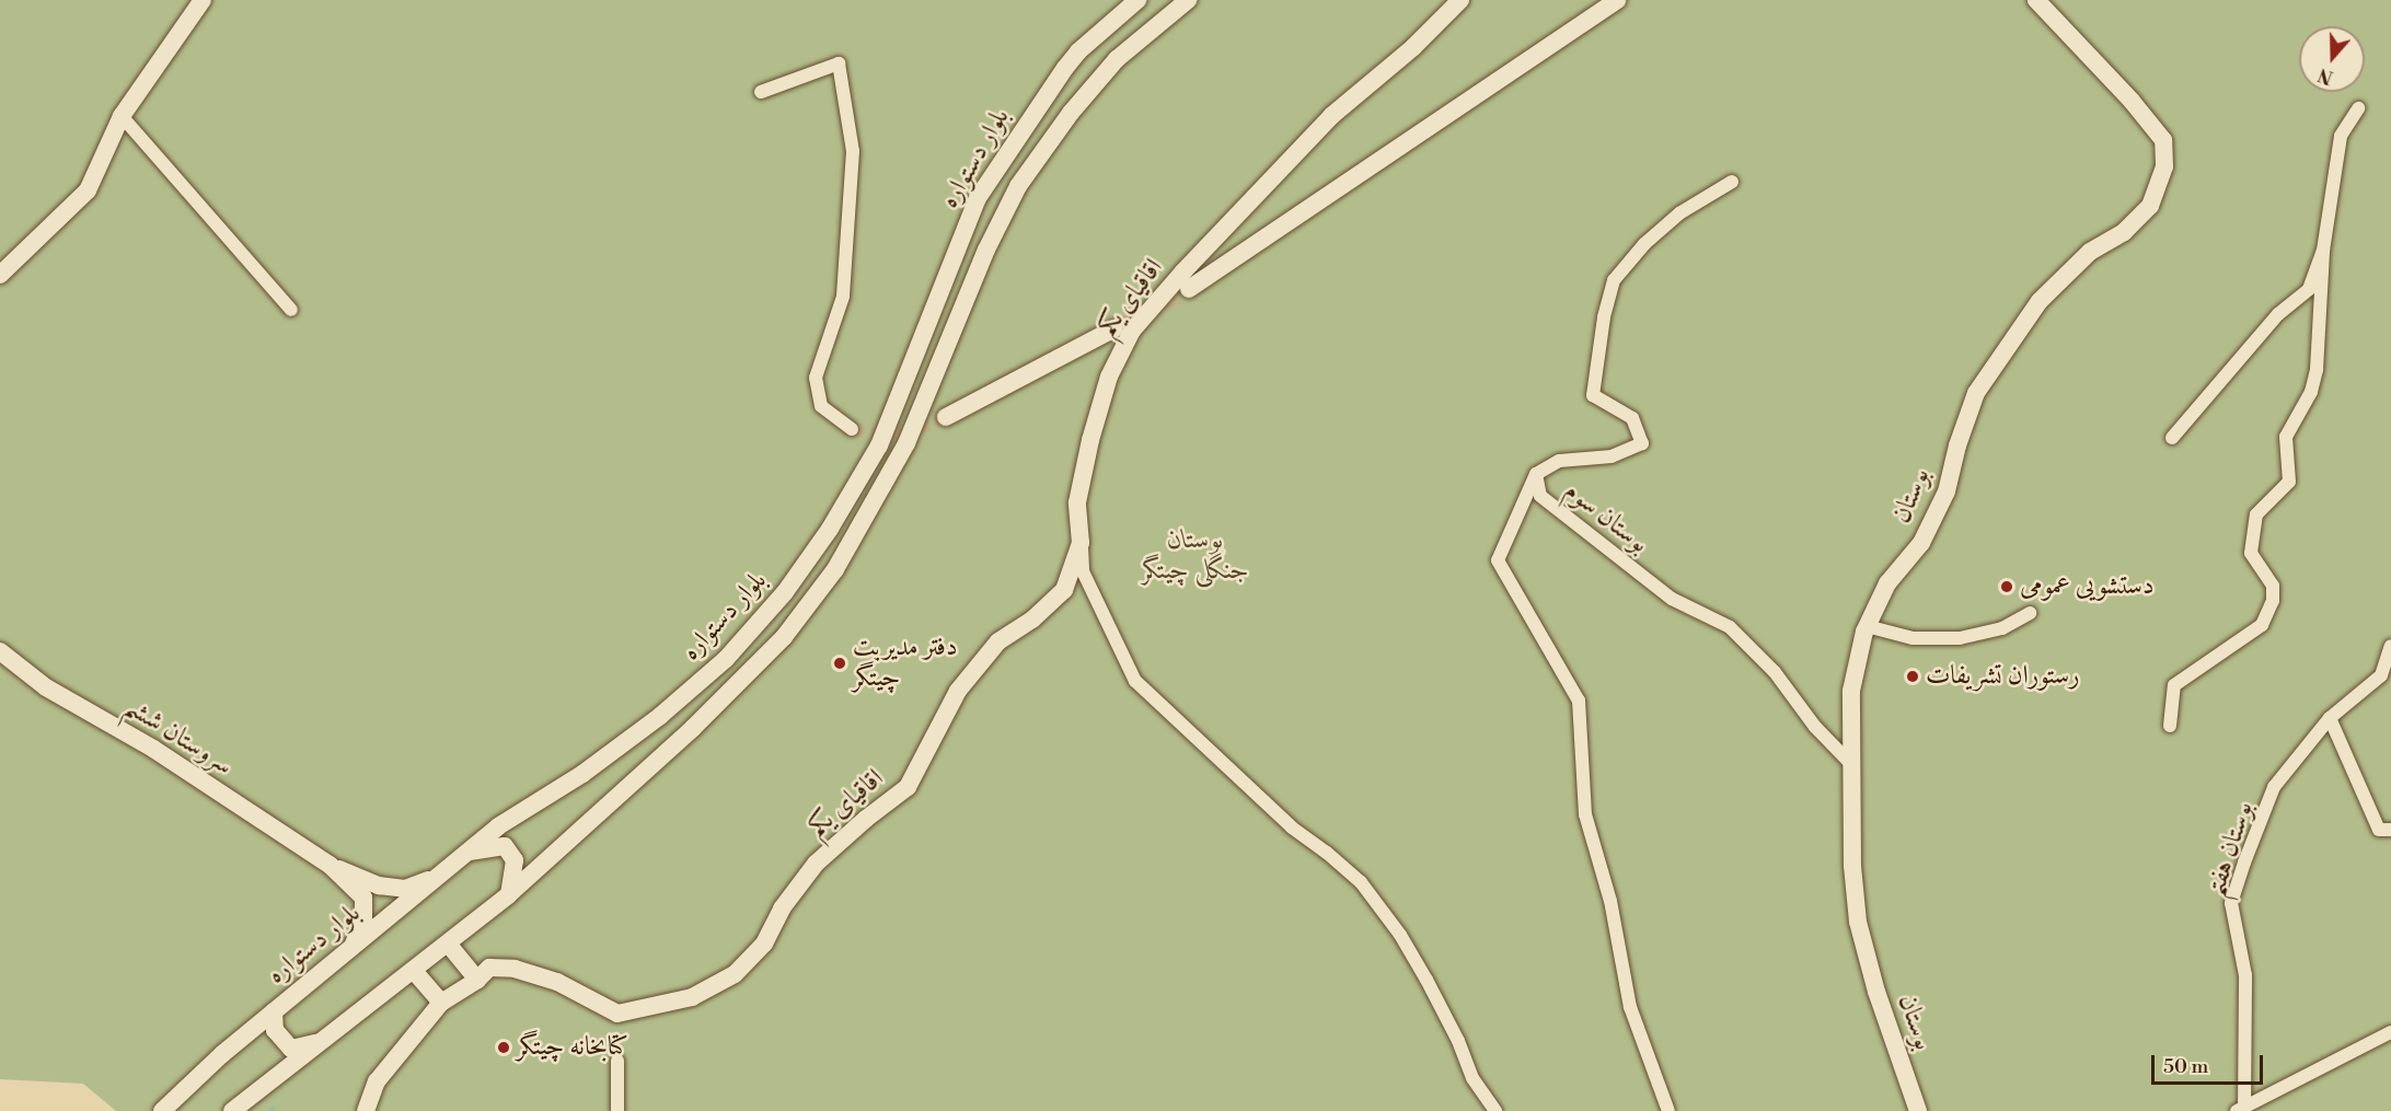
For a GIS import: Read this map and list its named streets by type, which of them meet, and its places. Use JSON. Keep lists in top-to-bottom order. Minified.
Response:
{"streets":{"street":["بلوار دستواره","اقاقیای یکم","بوستان","بوستان سوم","سروستان ششم","بوستان هفتم"]},"crossings":[["بوستان","بوستان سوم"]],"parks":["بوستان جنگلی چیتگر"],"places":["دستشویی عمومی","دفتر مدیریت چیتگر","رستوران تشریفات","کتابخانه چیتگر"],"scale_bar":"50 m","north":"bottom"}
